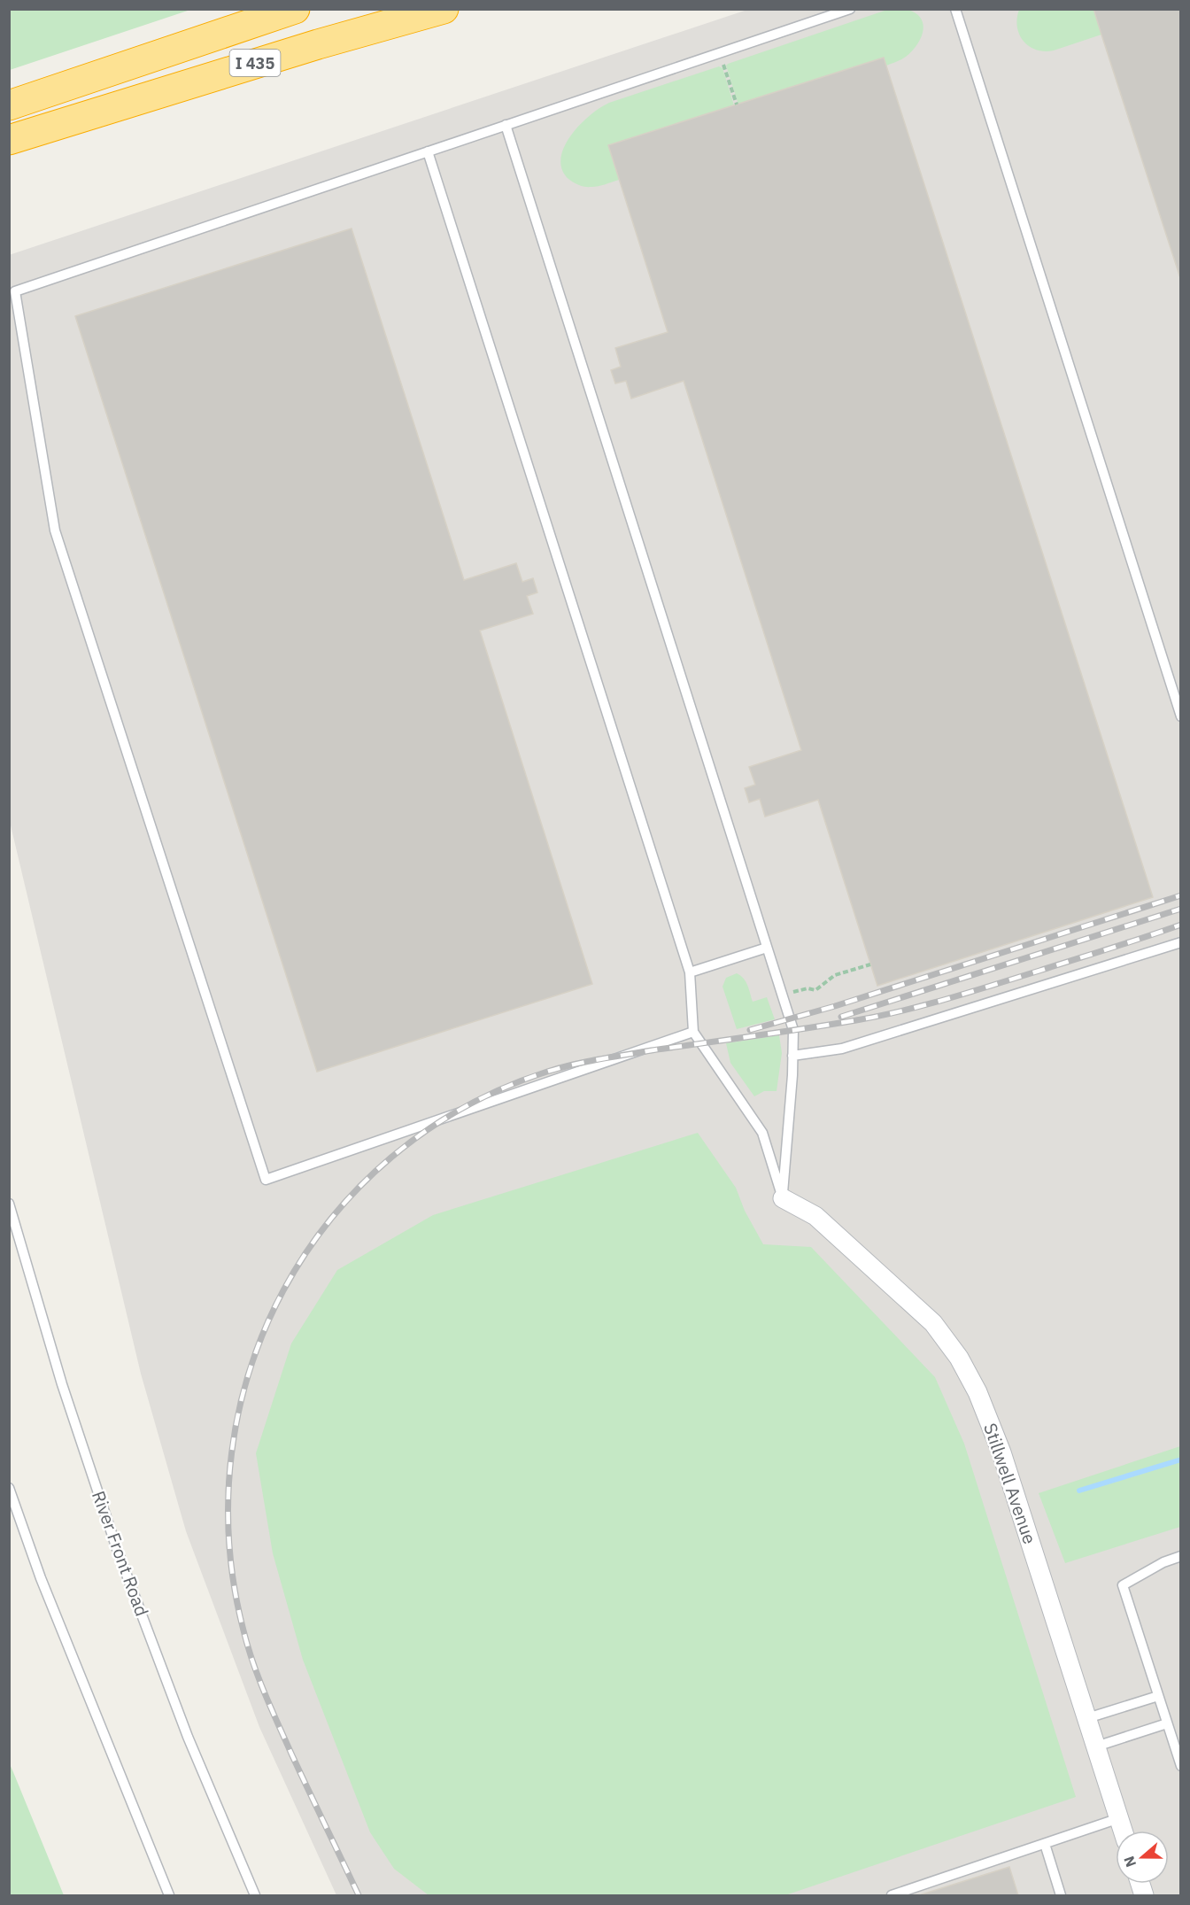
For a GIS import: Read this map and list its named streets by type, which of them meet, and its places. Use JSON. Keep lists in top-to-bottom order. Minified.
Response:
{"streets":{"highway":["I 435"],"street":["Stillwell Avenue"],"lane":["River Front Road"]},"north":"left"}
